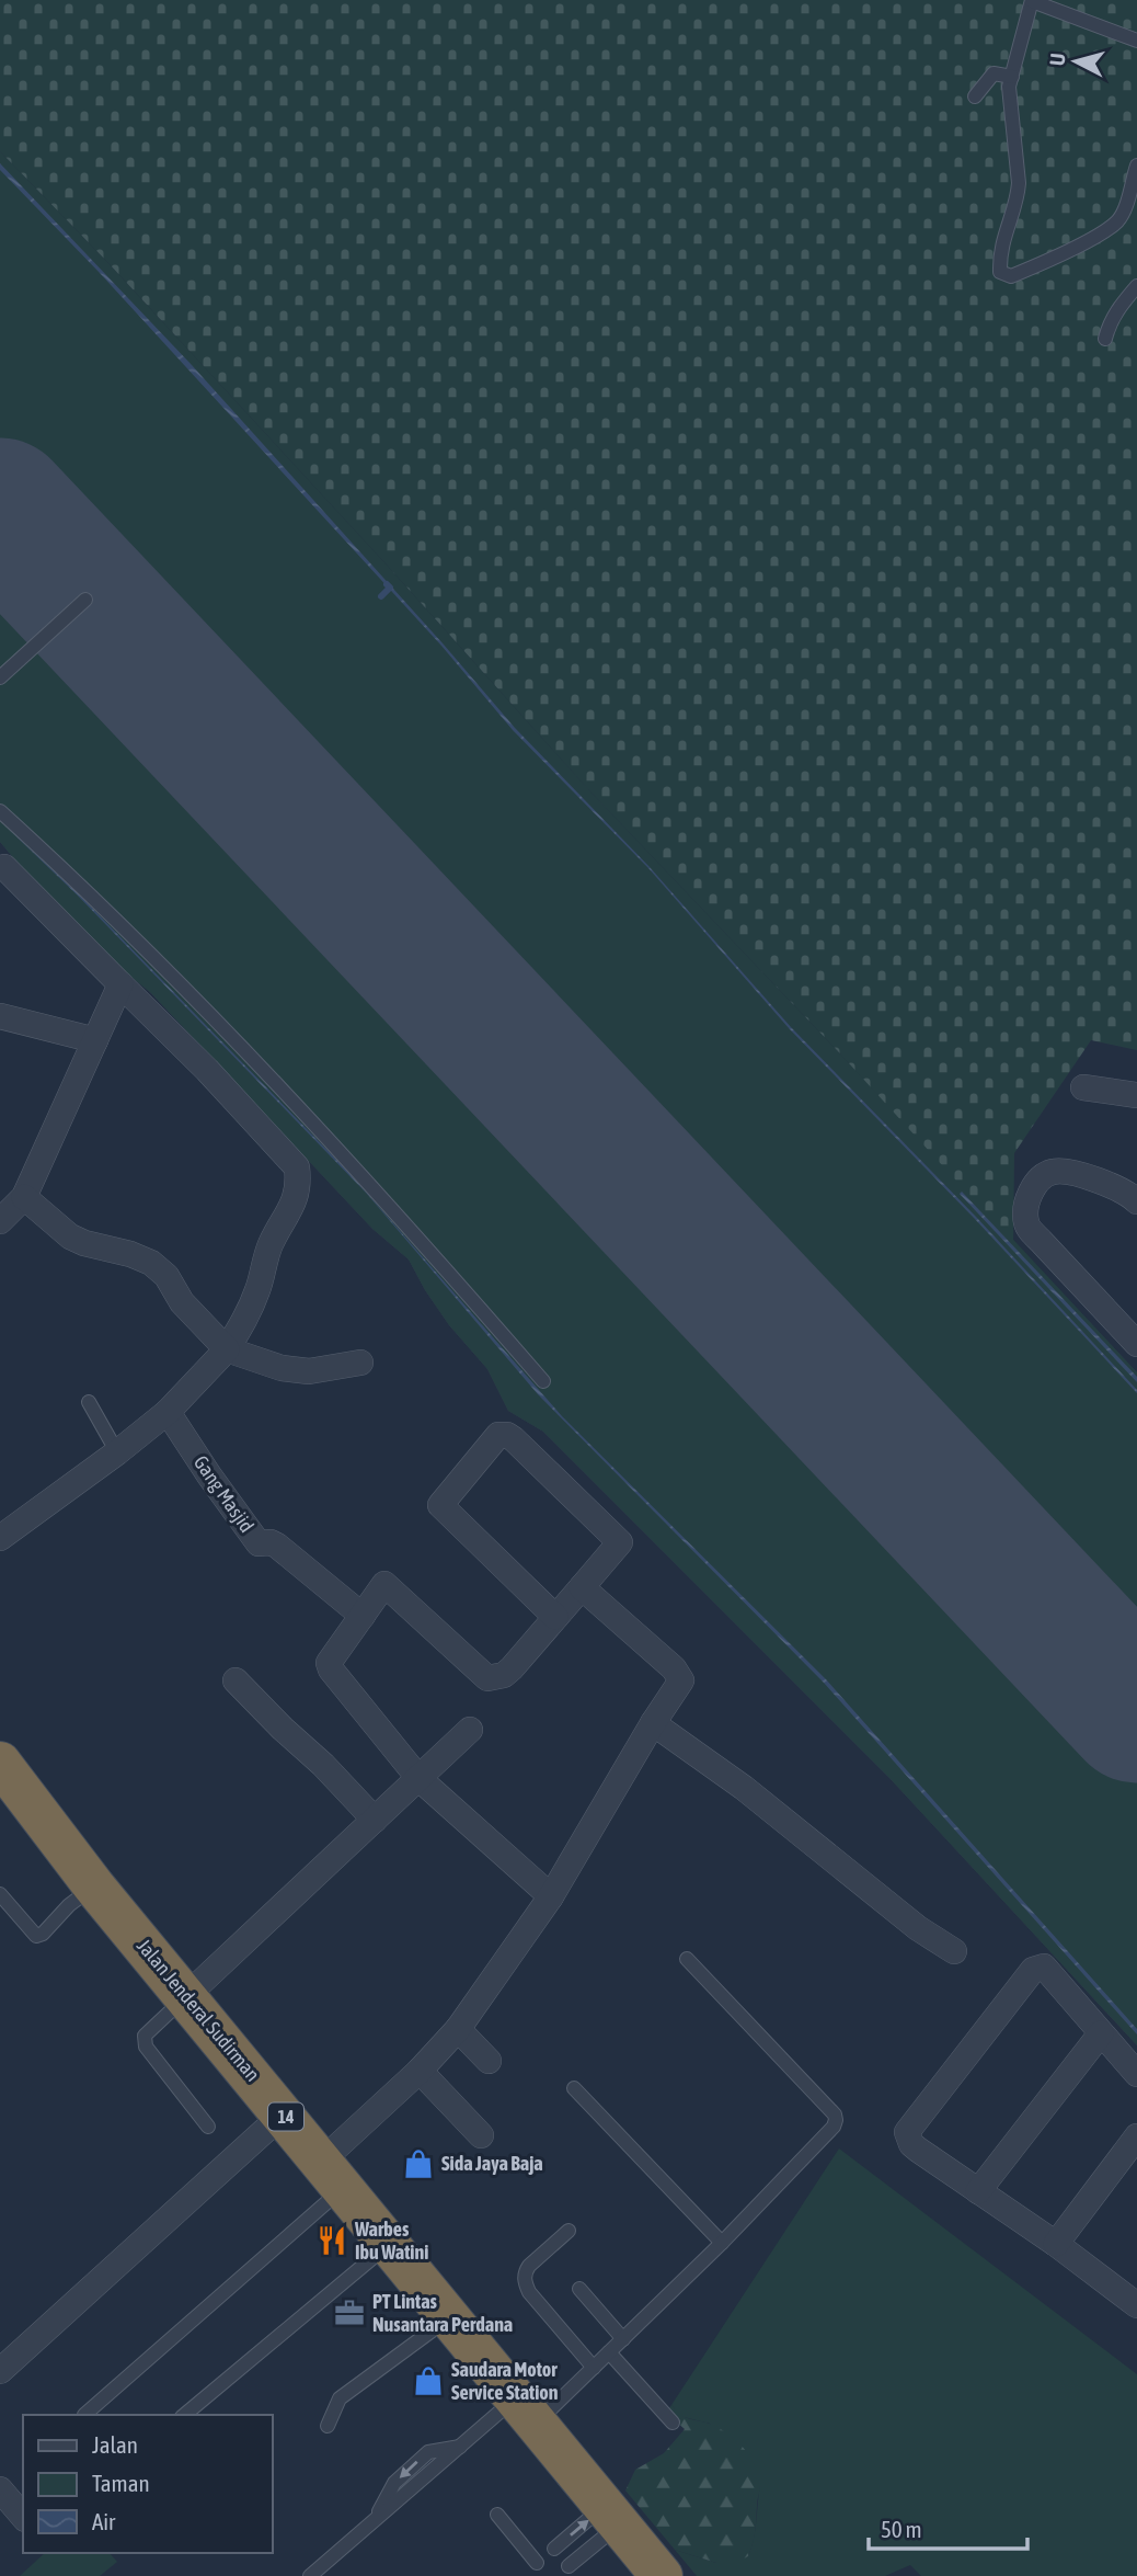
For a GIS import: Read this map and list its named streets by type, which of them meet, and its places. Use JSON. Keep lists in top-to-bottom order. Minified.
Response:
{"streets":{"highway":["Jalan Jenderal Sudirman","14"],"street":["Gang Masjid"]},"places":{"shop":["Sida Jaya Baja","Saudara Motor Service Station"],"restaurant":["Warbes Ibu Watini"],"office":["PT Lintas Nusantara Perdana"]},"legend":["Jalan","Taman","Air"],"scale_bar":"50 m","north":"left"}
